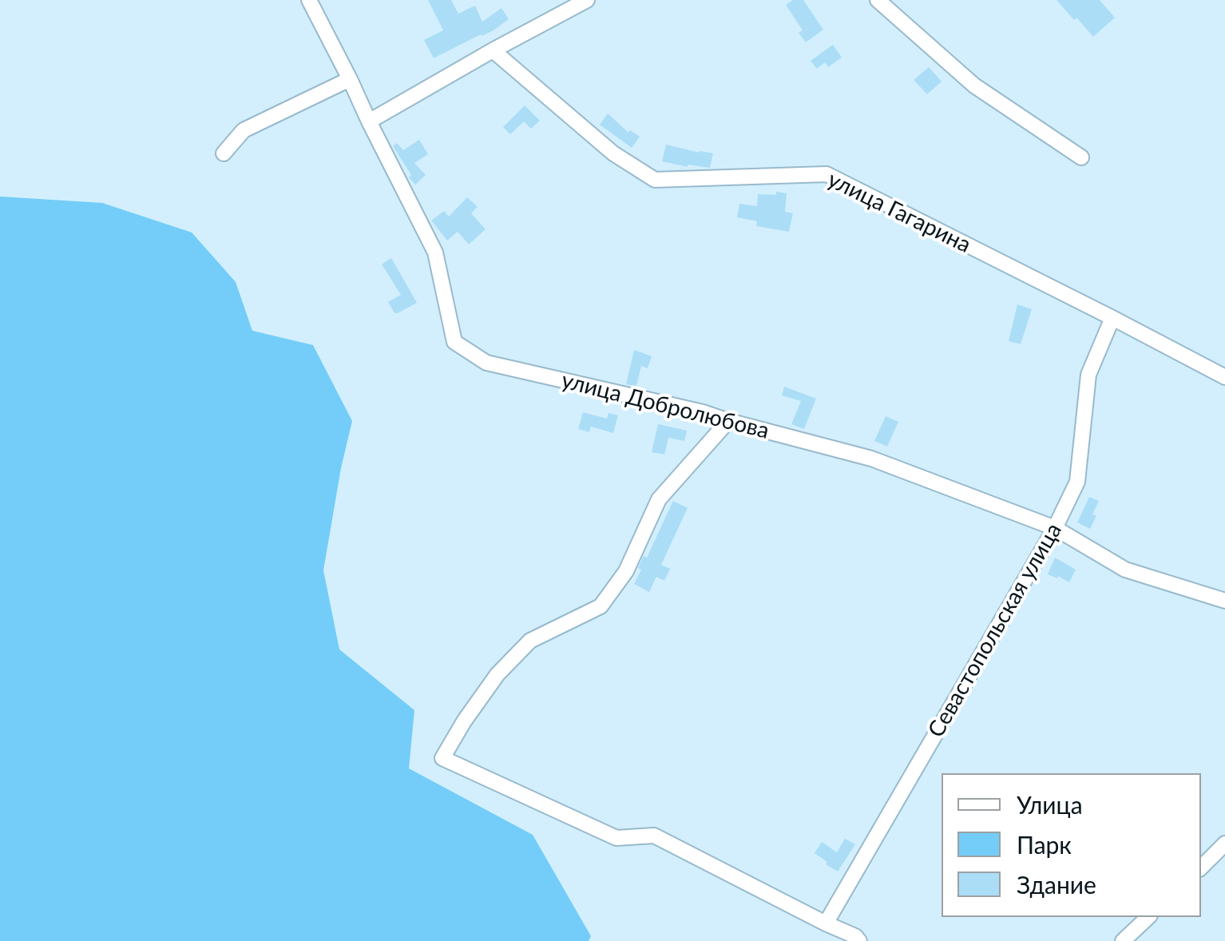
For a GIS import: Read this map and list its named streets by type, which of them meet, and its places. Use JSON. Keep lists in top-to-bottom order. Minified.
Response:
{"streets":{"street":["улица Гагарина","улица Добролюбова","Севастопольская улица"]},"crossings":[["улица Гагарина","Севастопольская улица"],["улица Добролюбова","Севастопольская улица"]],"legend":["Улица","Парк","Здание"]}
